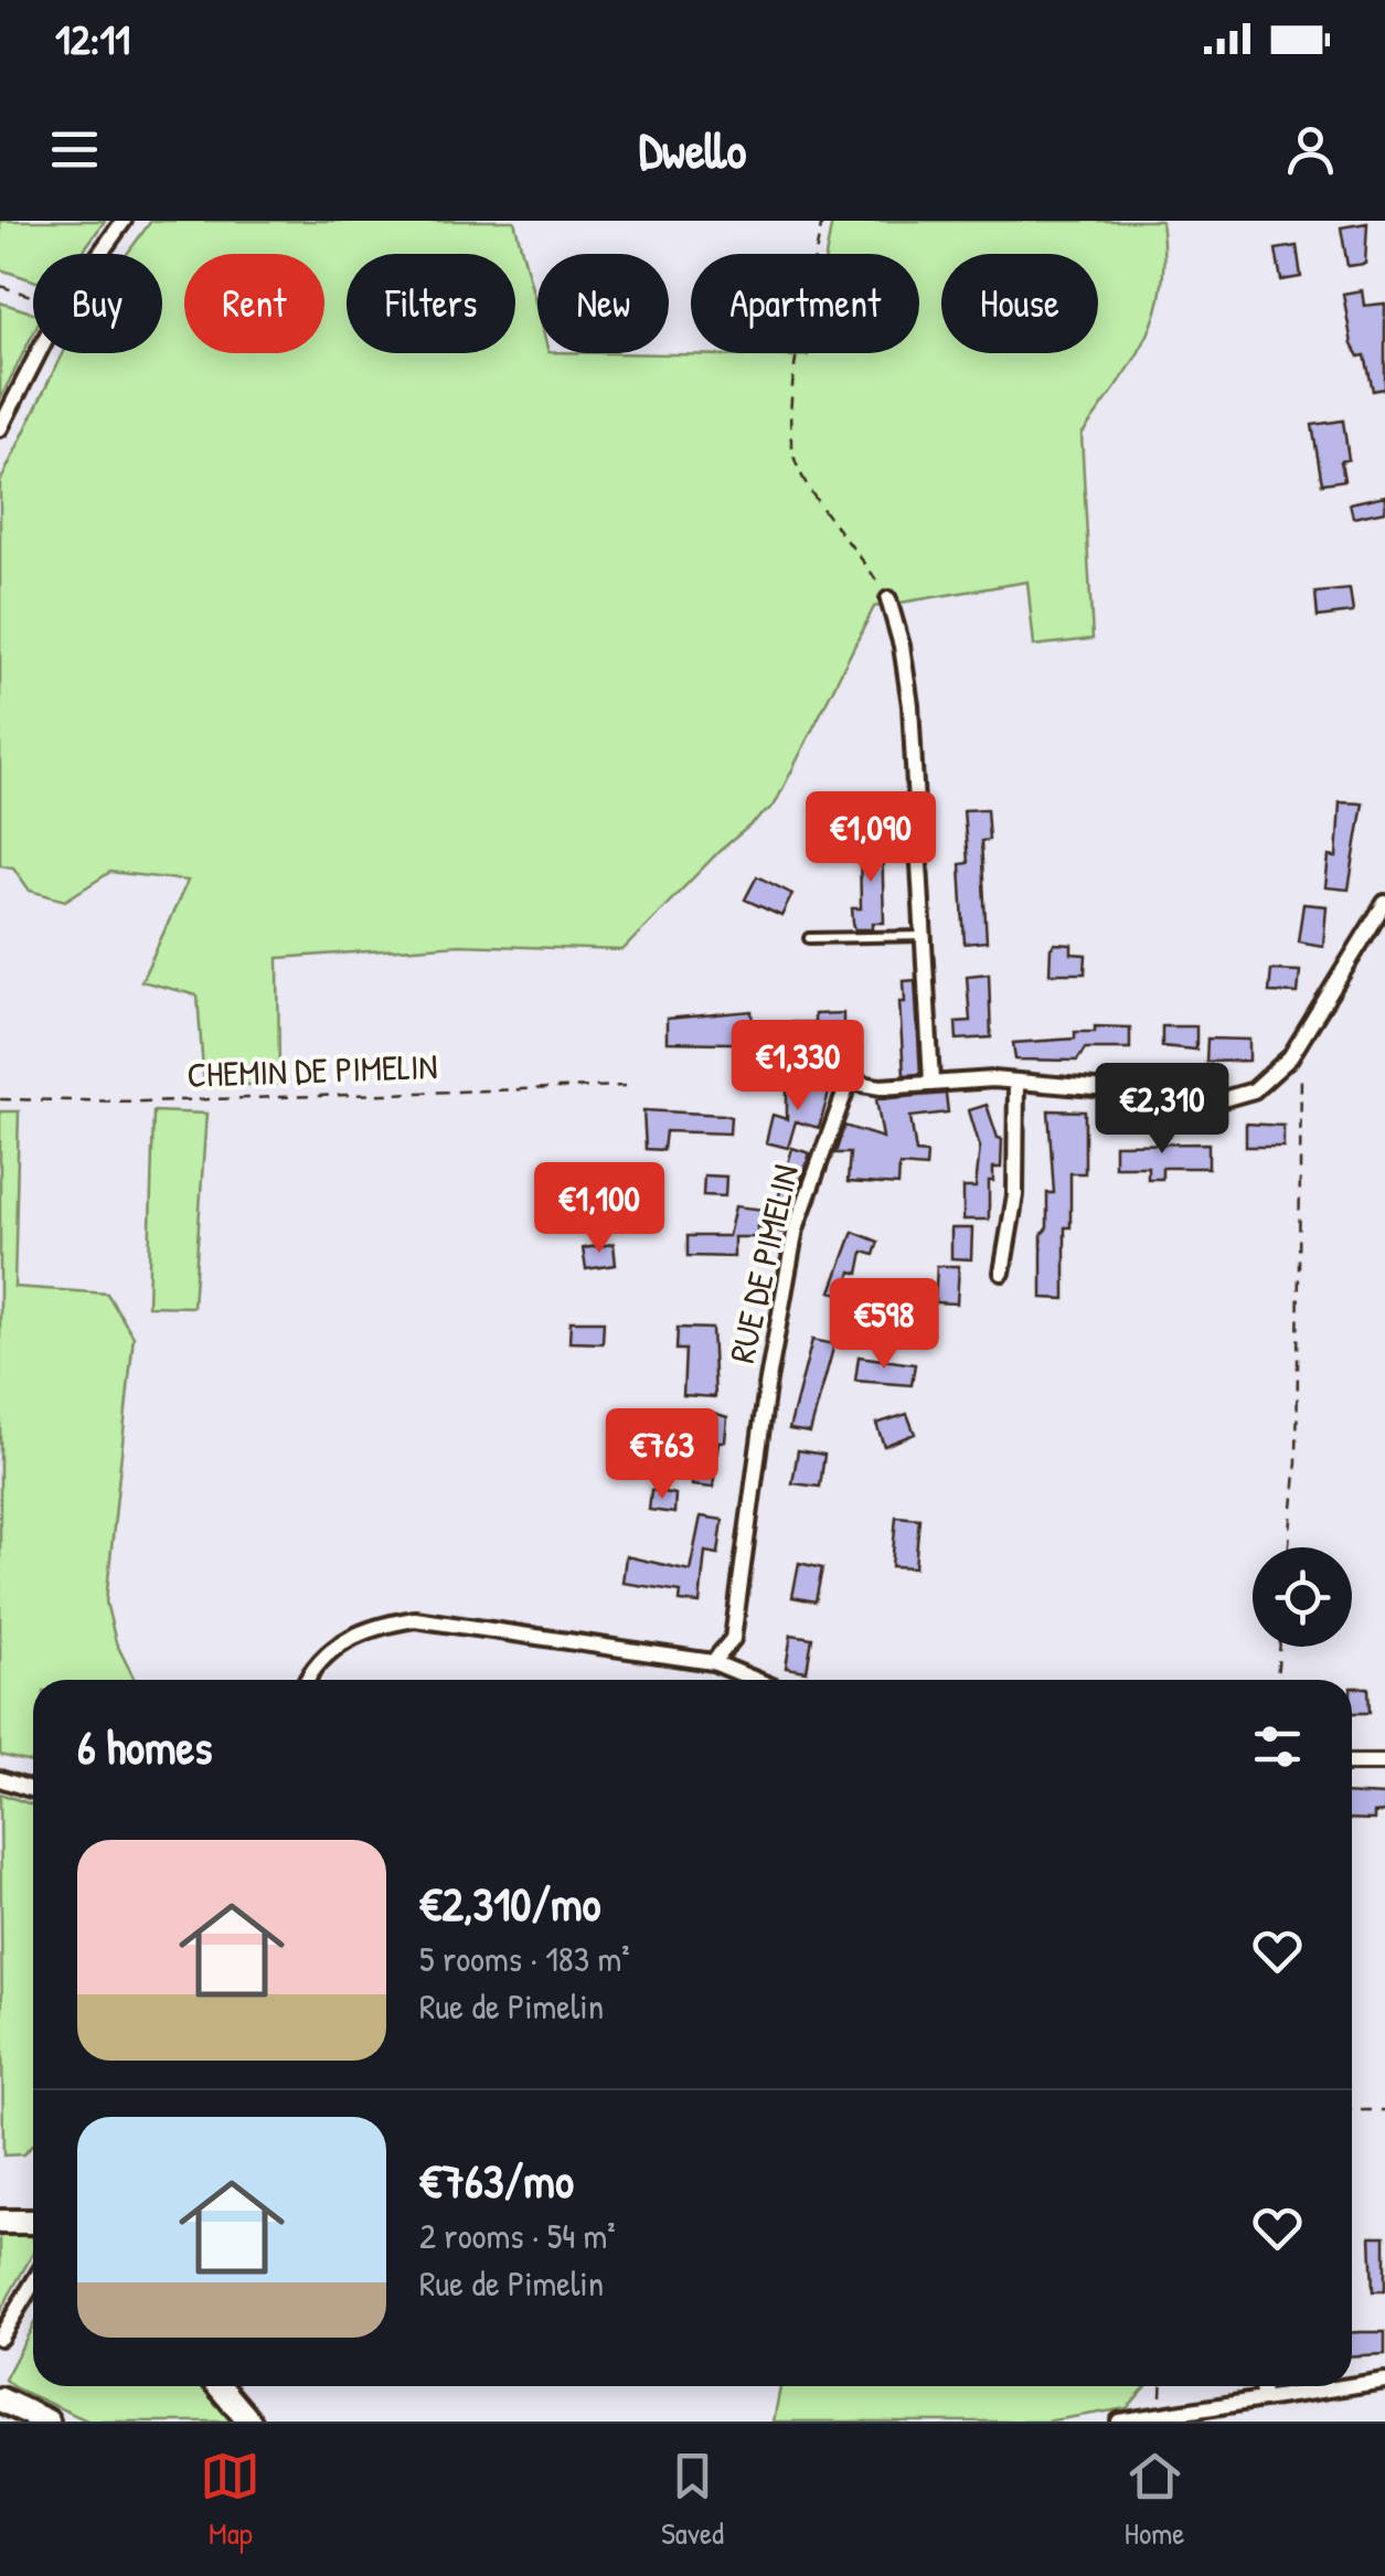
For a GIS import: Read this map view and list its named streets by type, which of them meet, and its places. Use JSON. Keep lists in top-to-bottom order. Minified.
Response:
{"streets":{"street":["RUE DE PIMELIN"],"path":["CHEMIN DE PIMELIN"]},"page":{"status":"12:11","header":"Dwello","chip":["Buy","Rent","Filters","New","Apartment","House"],"price":["€1,090","€1,330","€2,310","€1,100","€598","€763"],"heading":"6 homes","list":[{"name":"€2,310/mo","note":"5 rooms · 183 m² · Rue de Pimelin"},{"name":"€763/mo","note":"2 rooms · 54 m² · Rue de Pimelin"}],"tabs":["Map","Saved","Home"]}}
